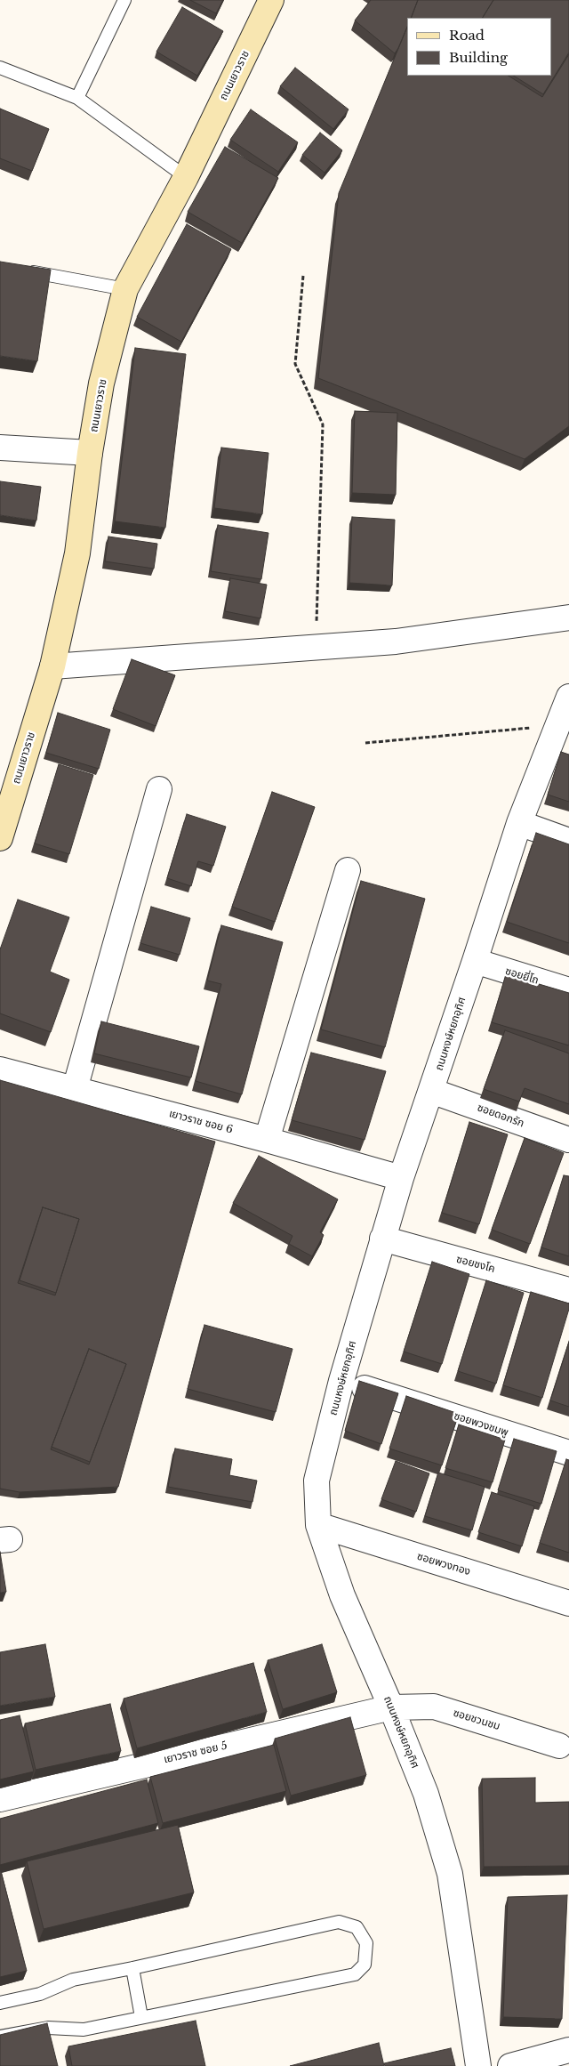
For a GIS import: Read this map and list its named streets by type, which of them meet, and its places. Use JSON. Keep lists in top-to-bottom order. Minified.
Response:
{"streets":{"main road":["ถนนเยาวราช"],"street":["ซอยยี่โถ","ถนนหงษ์หยกอุทิศ","ซอยดอกรัก","เยาวราช ซอย 6","ซอยชงโค","ซอยพวงชมพู","ซอยพวงทอง","ซอยชวนชม","เยาวราช ซอย 5"]},"crossings":[["ซอยยี่โถ","ถนนหงษ์หยกอุทิศ"],["ถนนหงษ์หยกอุทิศ","ซอยดอกรัก"],["ถนนหงษ์หยกอุทิศ","เยาวราช ซอย 6"],["ถนนหงษ์หยกอุทิศ","ซอยชงโค"],["ถนนหงษ์หยกอุทิศ","ซอยพวงชมพู"],["ถนนหงษ์หยกอุทิศ","ซอยพวงทอง"],["ถนนหงษ์หยกอุทิศ","ซอยชวนชม"],["ถนนหงษ์หยกอุทิศ","เยาวราช ซอย 5"],["ซอยชวนชม","เยาวราช ซอย 5"]],"legend":["Road","Building"]}
